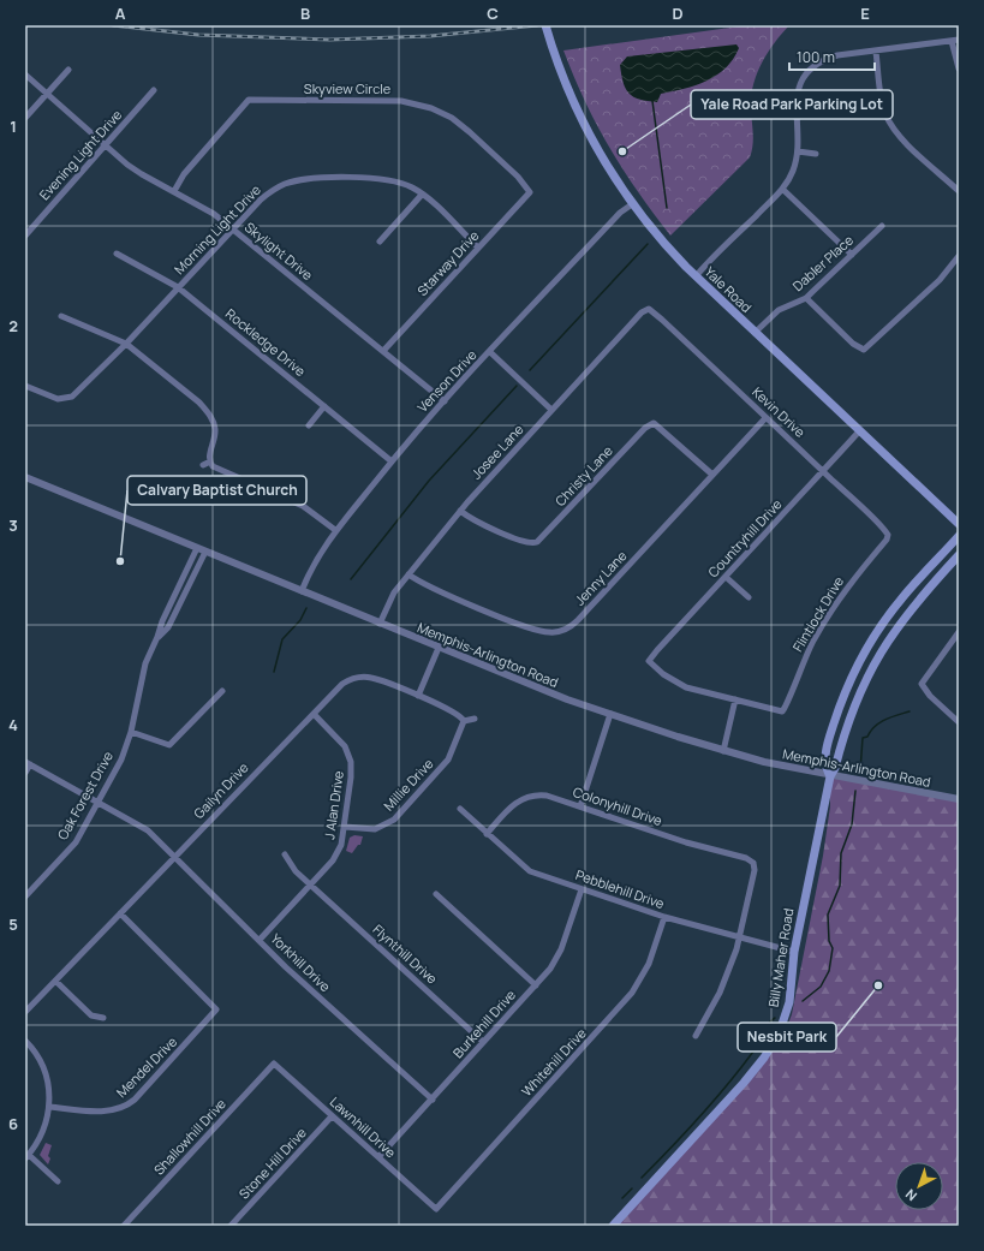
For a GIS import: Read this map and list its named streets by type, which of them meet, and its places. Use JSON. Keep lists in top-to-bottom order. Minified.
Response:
{"streets":{"main road":["Yale Road","Billy Maher Road"],"street":["Skyview Circle","Evening Light Drive","Morning Light Drive","Skylight Drive","Starway Drive","Dabler Place","Rockledge Drive","Venson Drive","Kevin Drive","Josee Lane","Christy Lane","Countryhill Drive","Jenny Lane","Flintlock Drive","Memphis-Arlington Road","Millie Drive","Gailyn Drive","Oak Forest Drive","J Alan Drive","Colonyhill Drive","Pebblehill Drive","Flynthill Drive","Yorkhill Drive","Burkehill Drive","Whitehill Drive","Mendel Drive","Lawnhill Drive","Shallowhill Drive","Stone Hill Drive"]},"crossings":[["Skyview Circle","Skylight Drive"],["Skyview Circle","Starway Drive"],["Evening Light Drive","Skylight Drive"],["Morning Light Drive","Skylight Drive"],["Morning Light Drive","Starway Drive"],["Morning Light Drive","Rockledge Drive"],["Skylight Drive","Starway Drive"],["Skylight Drive","Venson Drive"],["Dabler Place","Yale Road"],["Yale Road","Venson Drive"],["Yale Road","Countryhill Drive"],["Rockledge Drive","Venson Drive"],["Venson Drive","Memphis-Arlington Road"],["Kevin Drive","Josee Lane"],["Kevin Drive","Countryhill Drive"],["Kevin Drive","Jenny Lane"],["Kevin Drive","Flintlock Drive"],["Josee Lane","Christy Lane"],["Josee Lane","Jenny Lane"],["Josee Lane","Memphis-Arlington Road"],["Christy Lane","Jenny Lane"],["Countryhill Drive","Flintlock Drive"],["Memphis-Arlington Road","Oak Forest Drive"],["Memphis-Arlington Road","Billy Maher Road"],["Millie Drive","Gailyn Drive"],["Millie Drive","J Alan Drive"],["Gailyn Drive","J Alan Drive"],["Gailyn Drive","Yorkhill Drive"],["Gailyn Drive","Mendel Drive"],["Oak Forest Drive","Yorkhill Drive"],["J Alan Drive","Flynthill Drive"],["J Alan Drive","Yorkhill Drive"],["Colonyhill Drive","Pebblehill Drive"],["Pebblehill Drive","Billy Maher Road"],["Pebblehill Drive","Burkehill Drive"],["Pebblehill Drive","Whitehill Drive"],["Flynthill Drive","Burkehill Drive"],["Yorkhill Drive","Burkehill Drive"],["Burkehill Drive","Lawnhill Drive"],["Whitehill Drive","Lawnhill Drive"],["Lawnhill Drive","Shallowhill Drive"],["Lawnhill Drive","Stone Hill Drive"]],"places":["Yale Road Park Parking Lot","Calvary Baptist Church","Nesbit Park"],"scale_bar":"100 m","north":"bottom left","grid":{"columns":["A","B","C","D","E"],"rows":["1","2","3","4","5","6"]}}
